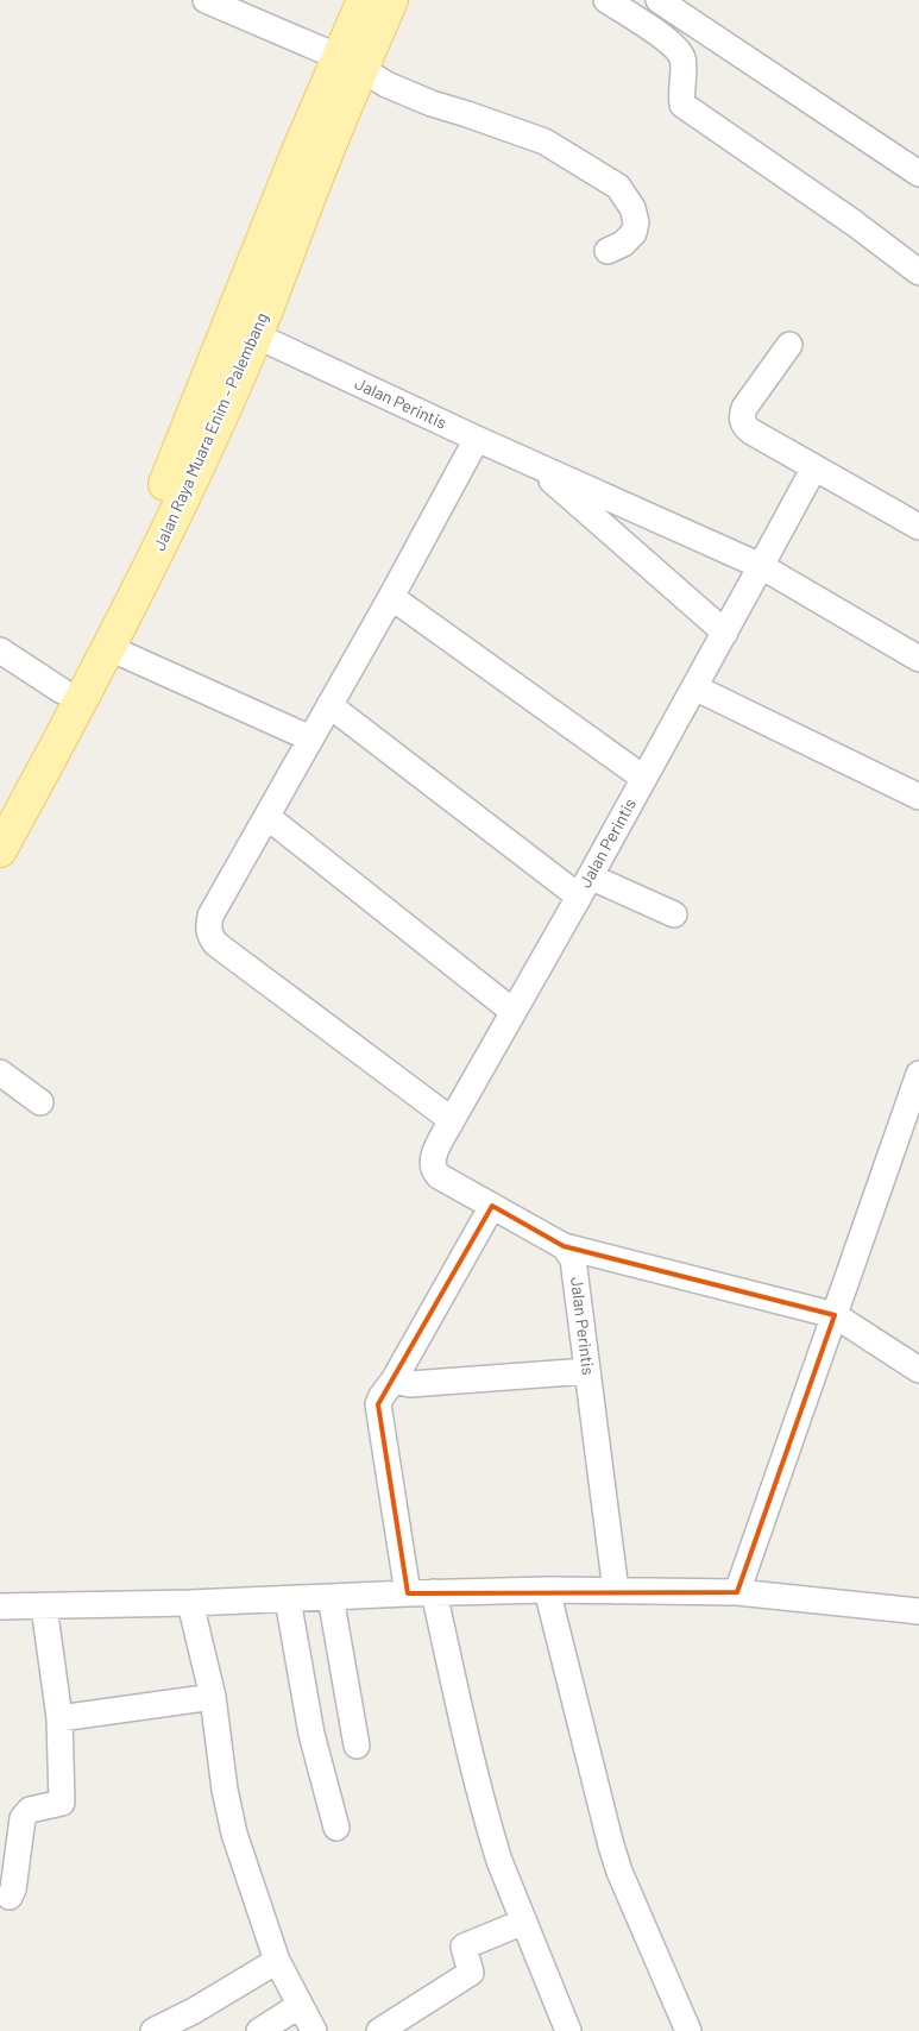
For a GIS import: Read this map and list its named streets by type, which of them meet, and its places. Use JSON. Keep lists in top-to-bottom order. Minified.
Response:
{"streets":{"main road":["Jalan Raya Muara Enim - Palembang"],"street":["Jalan Perintis"]},"crossings":[["Jalan Perintis","Jalan Raya Muara Enim - Palembang"]]}
